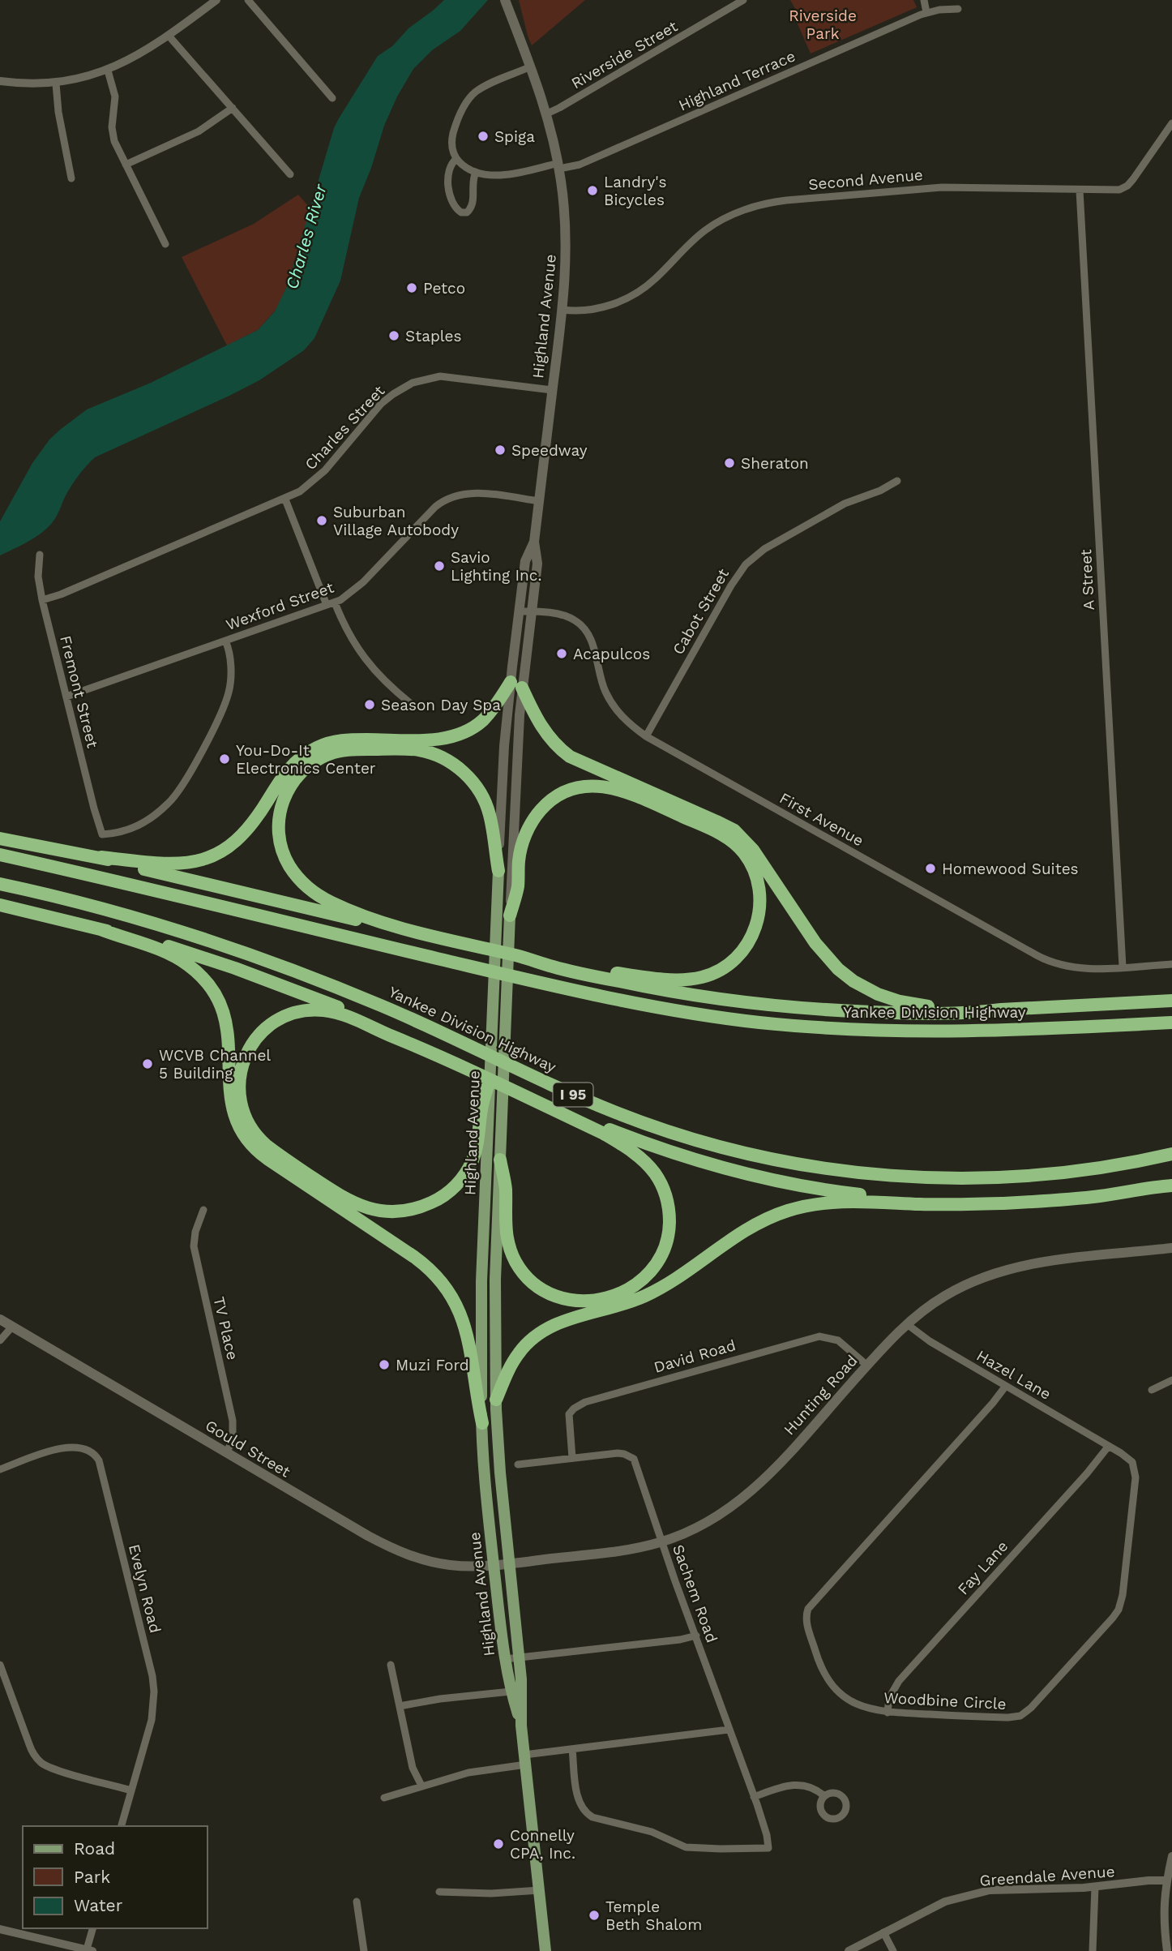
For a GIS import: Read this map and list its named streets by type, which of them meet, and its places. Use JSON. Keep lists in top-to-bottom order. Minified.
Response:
{"streets":{"highway":["Yankee Division Highway","I 95"],"main road":["Highland Avenue","Hunting Road","Gould Street"],"street":["Riverside Street","Highland Terrace","Second Avenue","Charles Street","A Street","Wexford Street","Cabot Street","Fremont Street","First Avenue","TV Place","David Road","Hazel Lane","Fay Lane","Evelyn Road","Sachem Road","Woodbine Circle","Greendale Avenue"]},"crossings":[["Riverside Street","Highland Avenue"],["Highland Terrace","Highland Avenue"],["Second Avenue","Highland Avenue"],["Second Avenue","A Street"],["Highland Avenue","Charles Street"],["Highland Avenue","Wexford Street"],["Highland Avenue","First Avenue"],["Highland Avenue","Hunting Road"],["Highland Avenue","Gould Street"],["Charles Street","Fremont Street"],["A Street","First Avenue"],["Wexford Street","Fremont Street"],["Cabot Street","First Avenue"],["TV Place","Gould Street"],["David Road","Hunting Road"],["David Road","Sachem Road"],["Hazel Lane","Hunting Road"],["Hazel Lane","Fay Lane"],["Hazel Lane","Woodbine Circle"],["Hunting Road","Gould Street"],["Hunting Road","Sachem Road"],["Fay Lane","Woodbine Circle"]],"water":["Charles River"],"parks":["Riverside Park"],"places":["Spiga","Landry's Bicycles","Petco","Staples","Speedway","Sheraton","Suburban Village Autobody","Savio Lighting Inc.","Acapulcos","Season Day Spa","You-Do-It Electronics Center","Homewood Suites","WCVB Channel 5 Building","Muzi Ford","Connelly CPA, Inc.","Temple Beth Shalom"],"legend":["Road","Park","Water"]}
